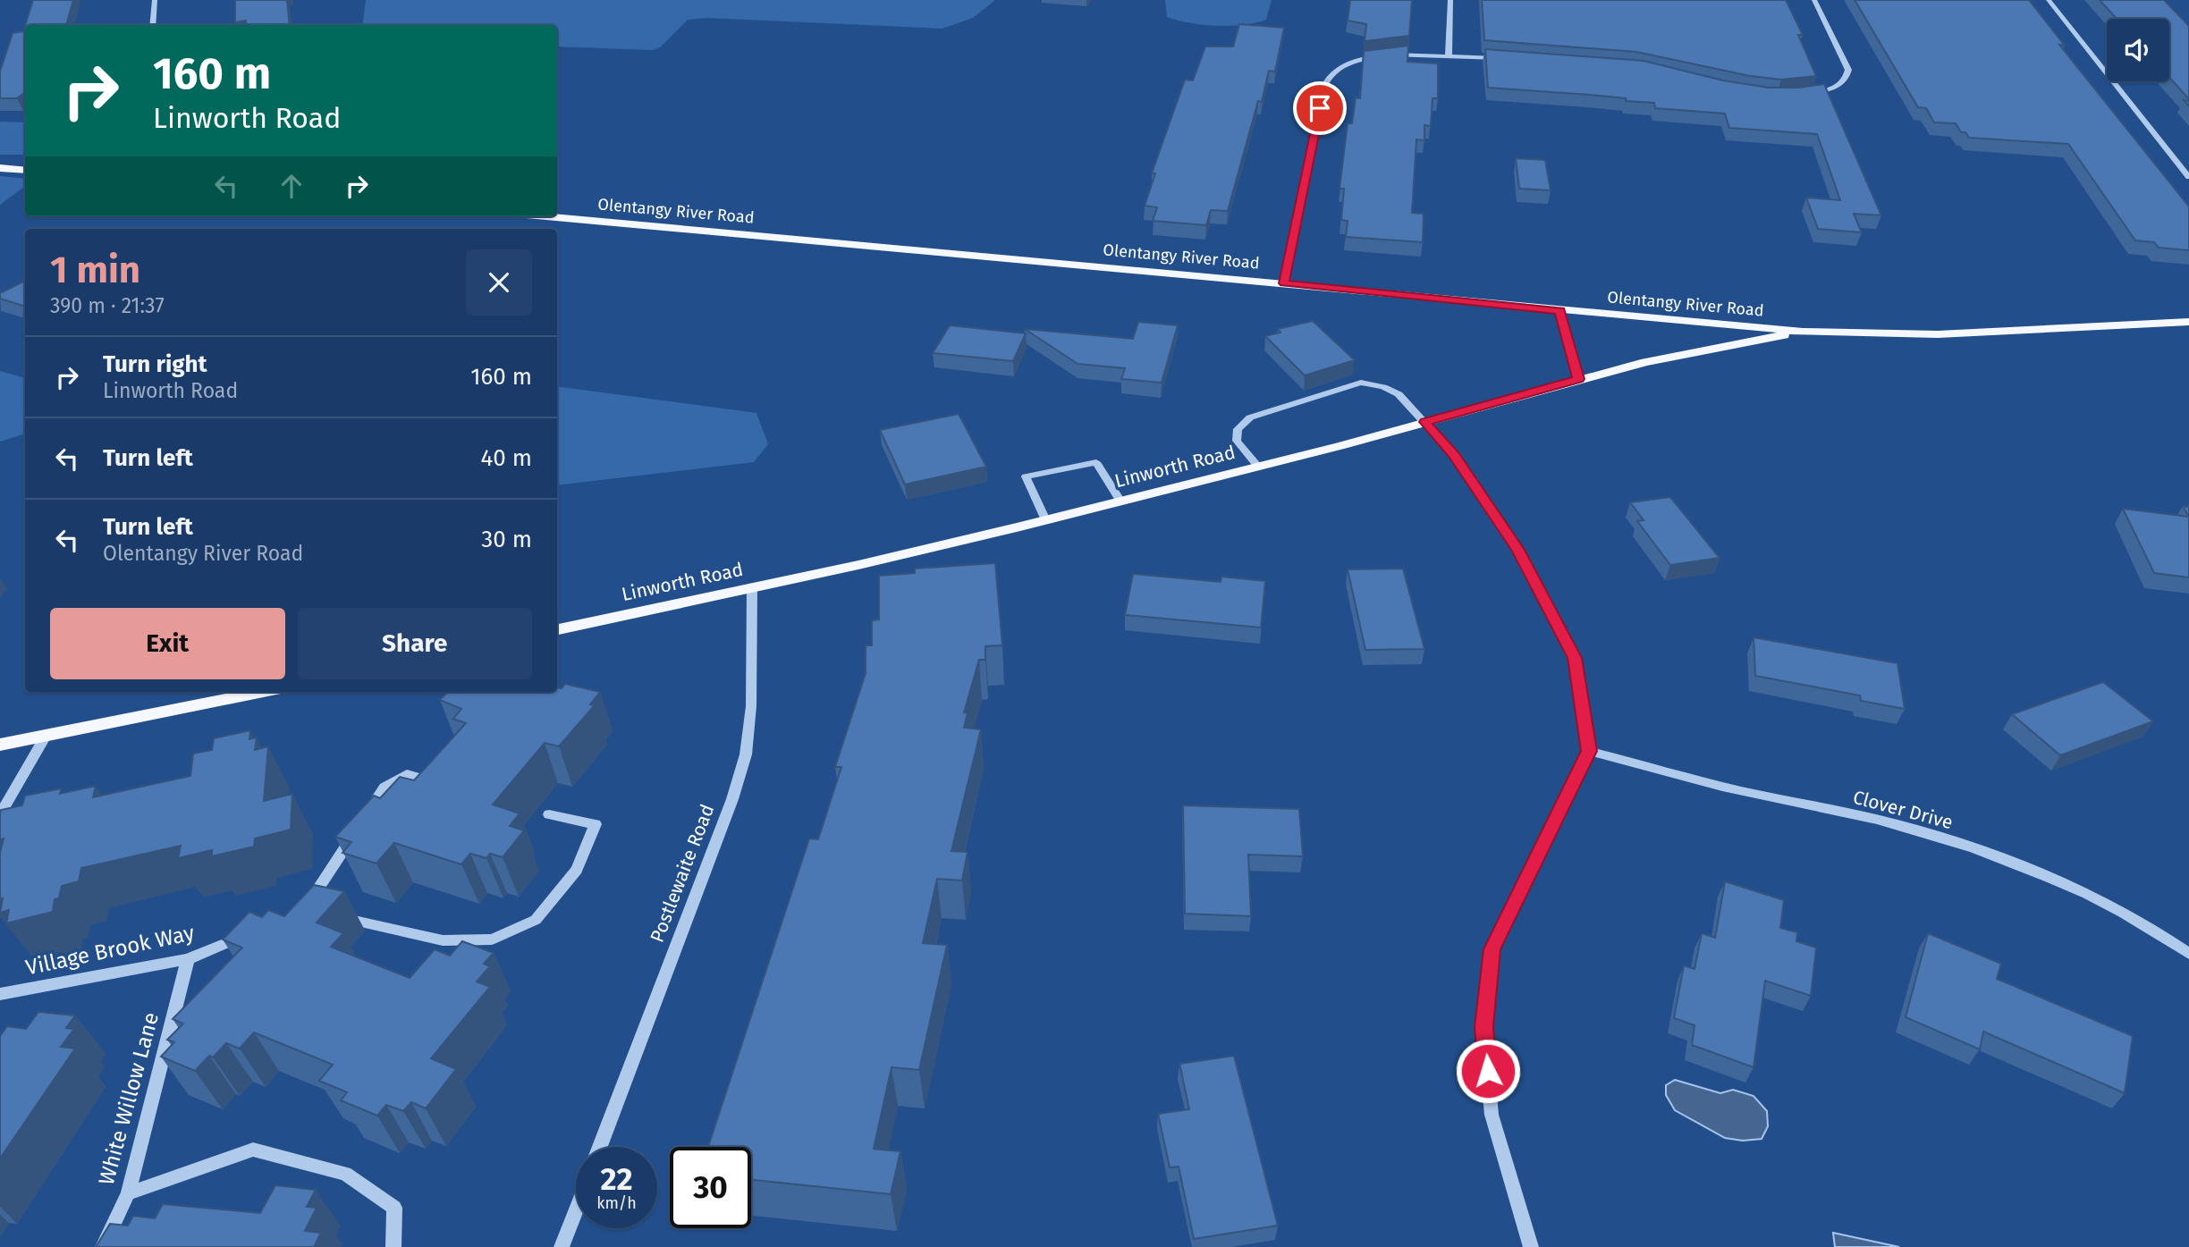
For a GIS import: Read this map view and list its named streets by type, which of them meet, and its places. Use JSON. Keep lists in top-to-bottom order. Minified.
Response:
{"streets":{"main road":["Olentangy River Road","Linworth Road"],"street":["Clover Drive","Postlewaite Road","Village Brook Way","White Willow Lane"]},"crossings":[["Olentangy River Road","Linworth Road"],["Linworth Road","Postlewaite Road"],["Village Brook Way","White Willow Lane"]],"page":{"turn":["160 m","Linworth Road"],"heading":["1 min","390 m · 21:37"],"list":[{"name":"Turn right","note":"Linworth Road","value":"160 m"},{"name":"Turn left","value":"40 m"},{"name":"Turn left","note":"Olentangy River Road","value":"30 m"}],"buttons":["Exit","Share"],"speed":"22 km/h","limit":"30"}}
